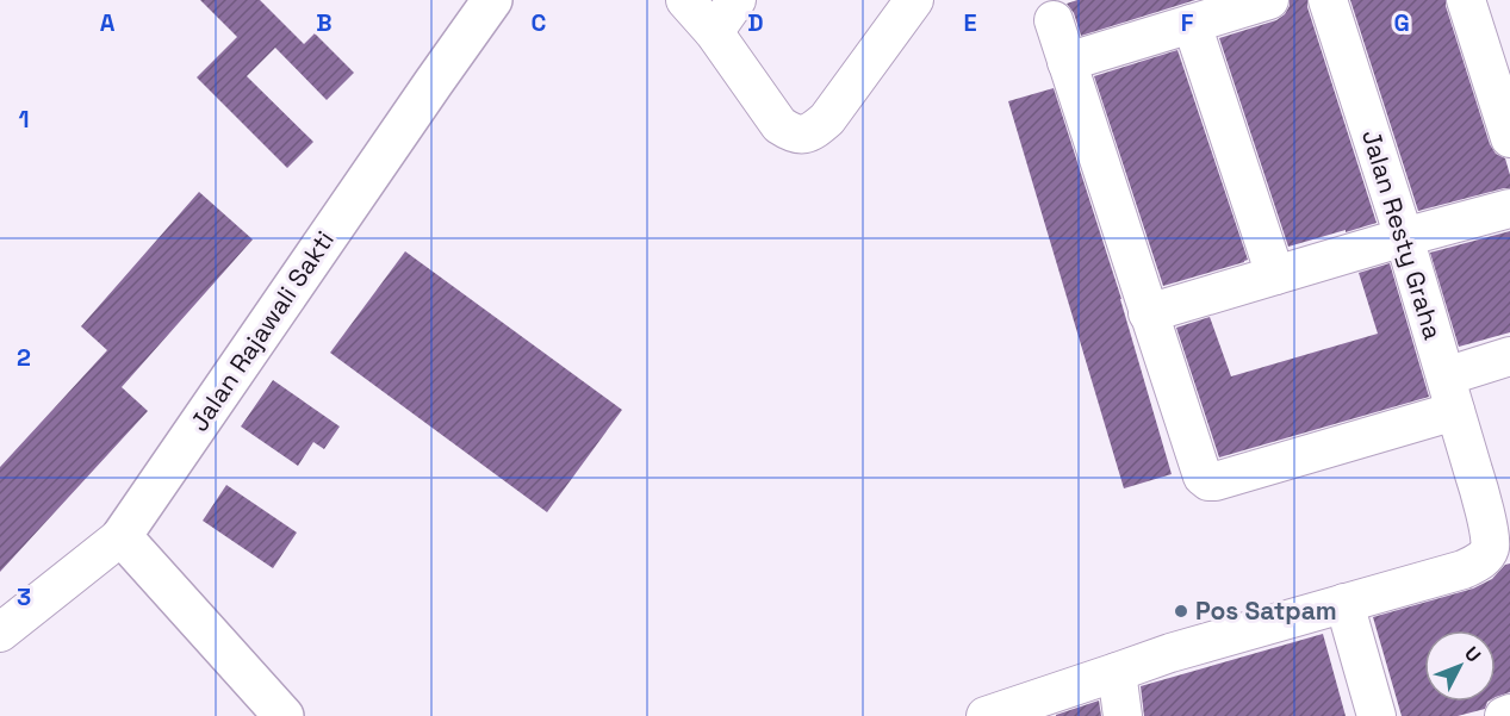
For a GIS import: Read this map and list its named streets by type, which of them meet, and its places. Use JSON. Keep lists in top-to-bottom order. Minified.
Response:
{"streets":{"main road":["Jalan Rajawali Sakti"],"street":["Jalan Resty Graha"]},"places":["Pos Satpam"],"north":"top right","grid":{"columns":["A","B","C","D","E","F","G"],"rows":["1","2","3"]}}
